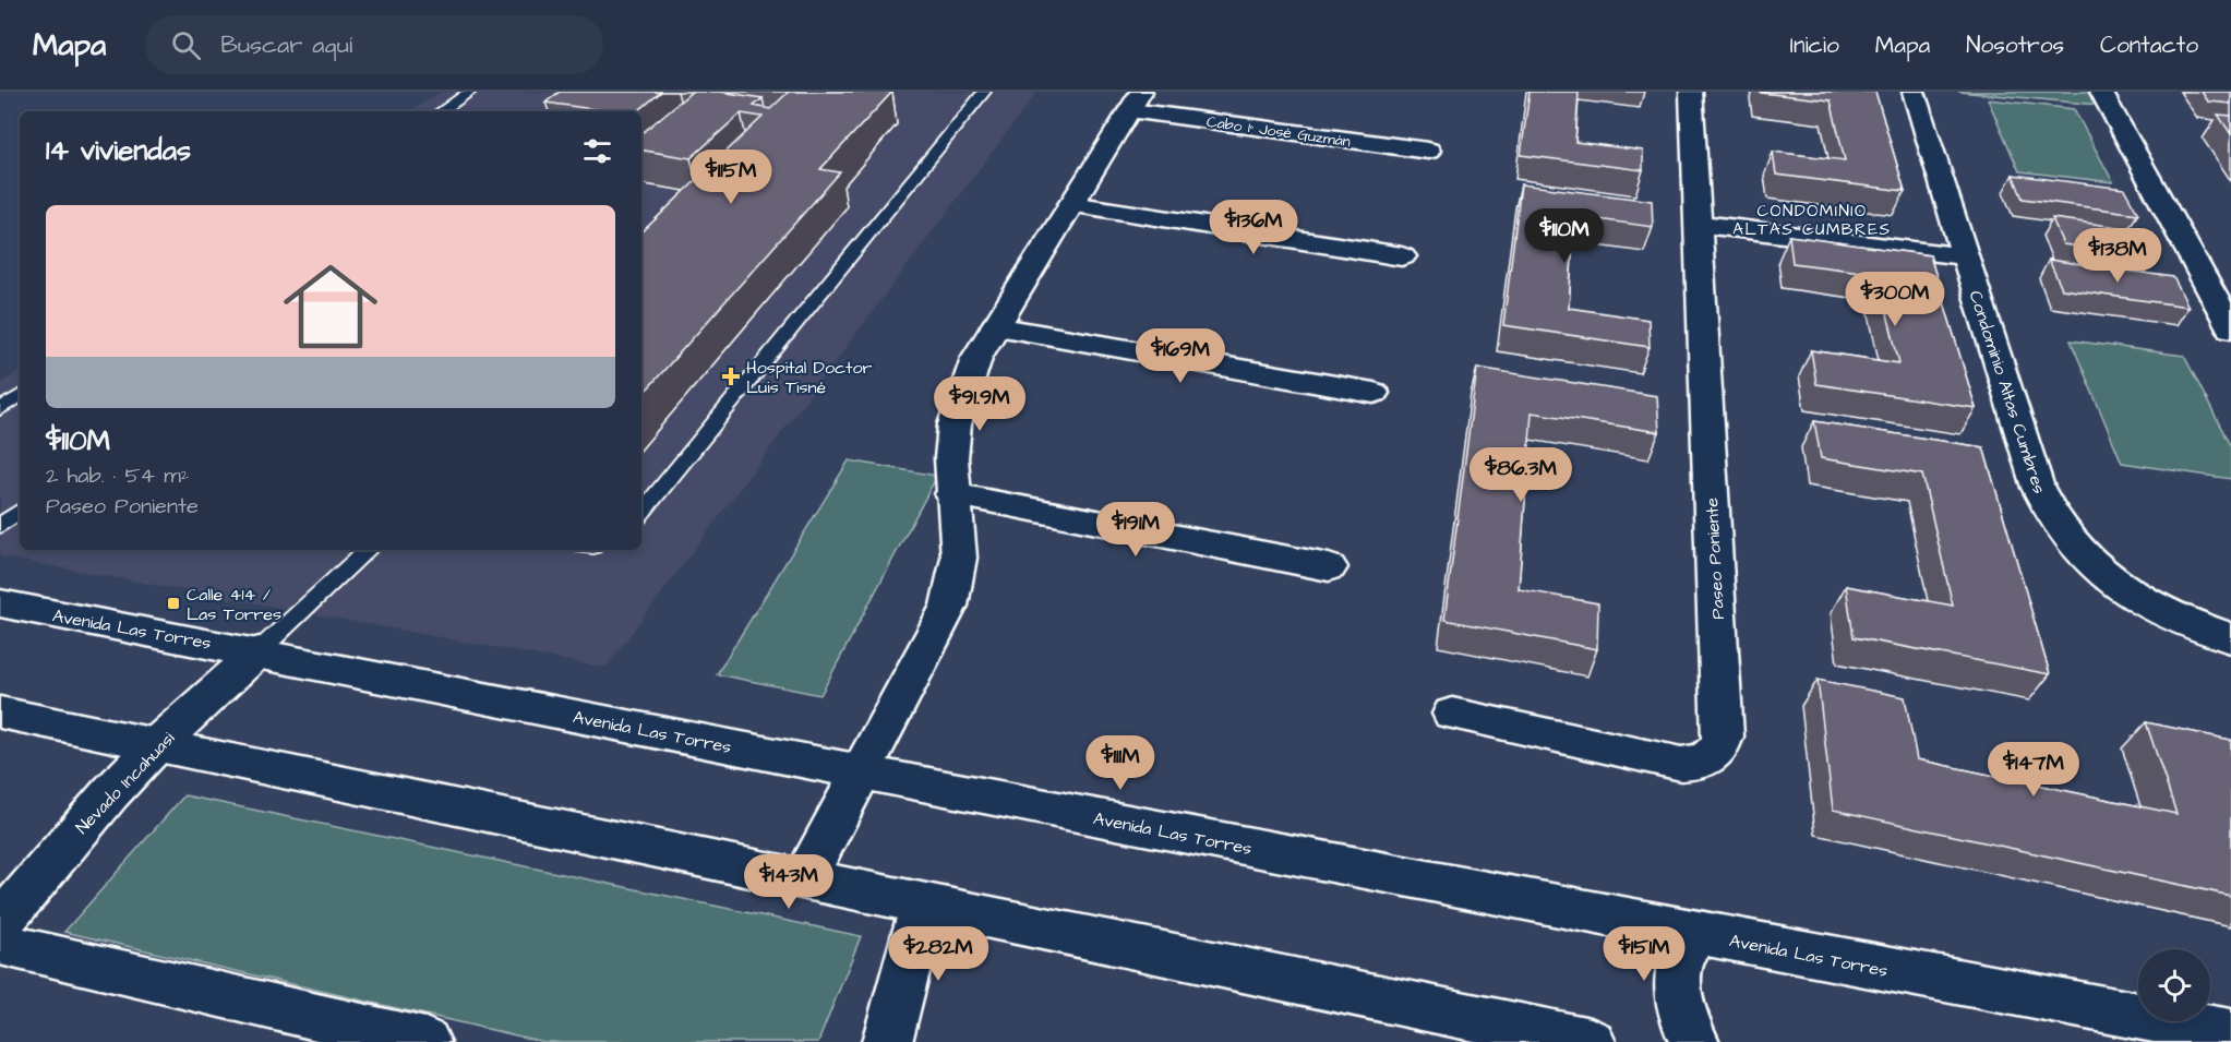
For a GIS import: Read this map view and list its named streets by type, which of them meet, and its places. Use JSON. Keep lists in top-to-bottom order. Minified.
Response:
{"streets":{"street":["Cabo 1° José Guzmán","Condominio Altas Cumbres","Paseo Poniente","Avenida Las Torres","Nevado Incahuasi"]},"crossings":[["Avenida Las Torres","Nevado Incahuasi"]],"districts":["CONDOMINIO ALTAS CUMBRES"],"places":{"health":["Hospital Doctor Luis Tisné"],"transit":["Calle 414 / Las Torres"]},"page":{"header":"Mapa","search":"Buscar aquí","nav":["Inicio","Mapa","Nosotros","Contacto"],"heading":"14 viviendas","price":["$115M","$136M","$110M","$138M","$300M","$169M","$91.9M","$86.3M","$191M","$111M","$147M","$143M","$282M","$151M"],"list":[{"name":"$110M","note":"2 hab. · 54 m² · Paseo Poniente"}]}}
